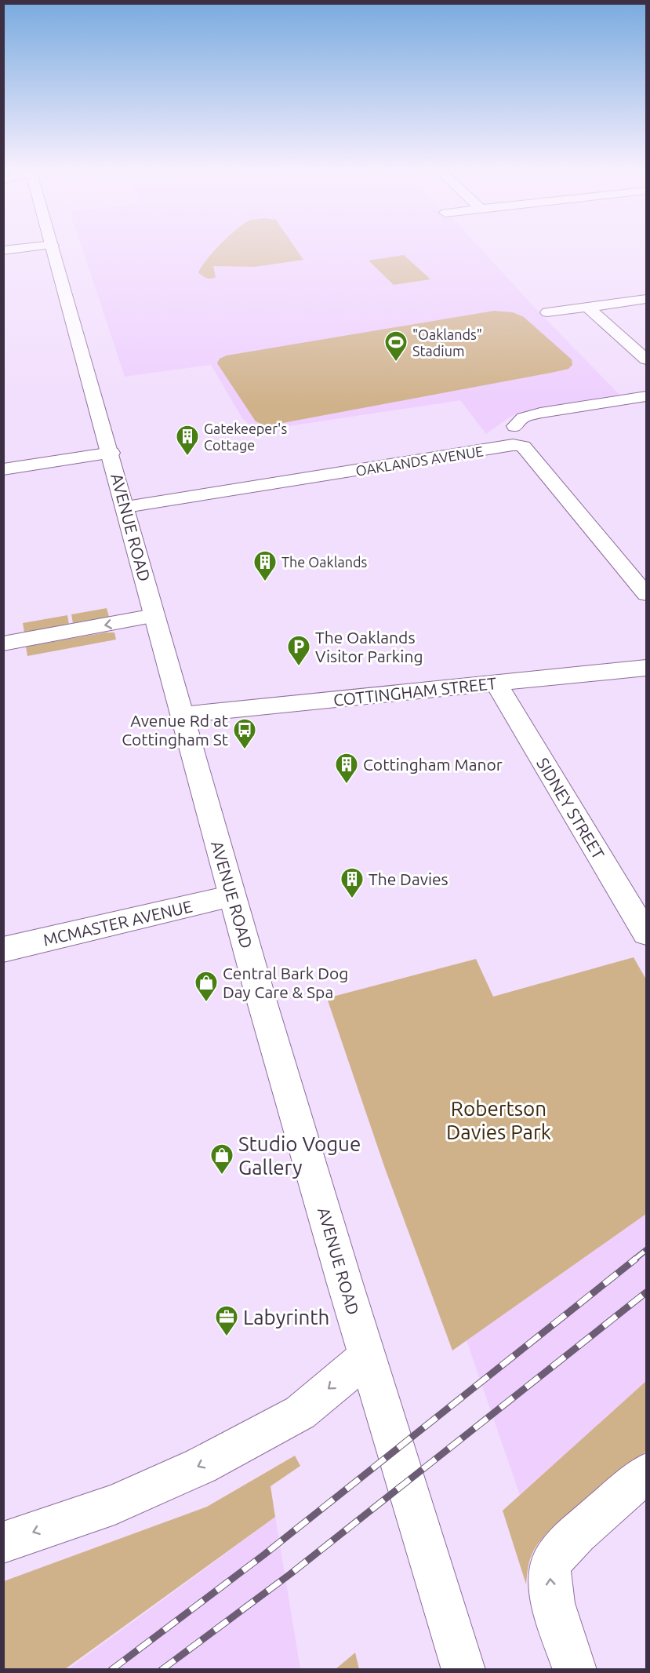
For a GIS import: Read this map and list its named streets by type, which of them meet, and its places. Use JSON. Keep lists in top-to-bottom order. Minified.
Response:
{"streets":{"street":["OAKLANDS AVENUE","AVENUE ROAD","COTTINGHAM STREET","SIDNEY STREET","MCMASTER AVENUE"]},"crossings":[["OAKLANDS AVENUE","AVENUE ROAD"],["AVENUE ROAD","COTTINGHAM STREET"],["AVENUE ROAD","MCMASTER AVENUE"],["COTTINGHAM STREET","SIDNEY STREET"]],"parks":["Robertson Davies Park"],"places":{"sports":["\"Oaklands\" Stadium"],"building":["Gatekeeper's Cottage","The Oaklands","Cottingham Manor","The Davies"],"parking":["The Oaklands Visitor Parking"],"bus stop":["Avenue Rd at Cottingham St"],"shop":["Central Bark Dog Day Care & Spa","Studio Vogue Gallery"],"office":["Labyrinth"]}}
